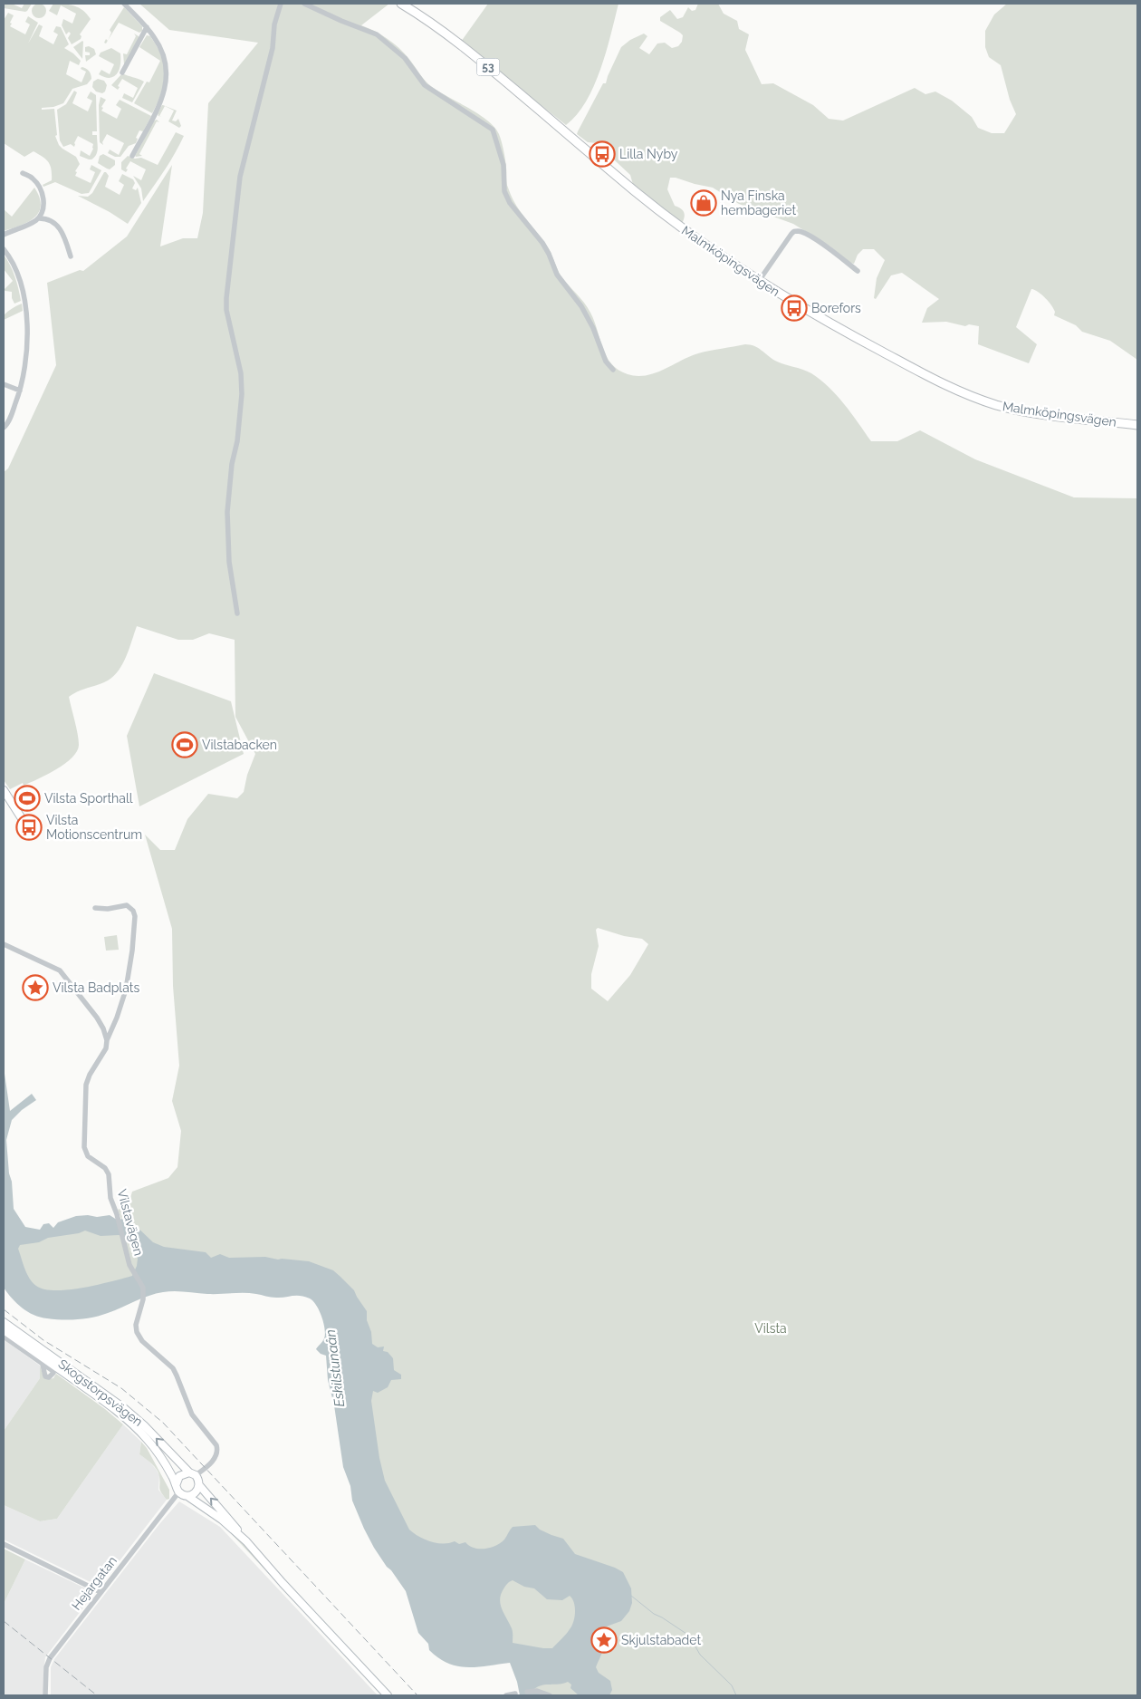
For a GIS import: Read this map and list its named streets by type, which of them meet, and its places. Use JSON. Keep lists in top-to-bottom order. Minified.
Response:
{"streets":{"main road":["53","Malmköpingsvägen","Skogstorpsvägen"],"street":["Vilstavägen","Hejargatan"]},"crossings":[["Vilstavägen","Skogstorpsvägen"],["Vilstavägen","Hejargatan"],["Skogstorpsvägen","Hejargatan"]],"water":["Eskilstunaån"],"parks":["Vilsta"],"places":{"bus stop":["Lilla Nyby","Borefors","Vilsta Motionscentrum"],"shop":["Nya Finska hembageriet"],"sports":["Vilstabacken","Vilsta Sporthall"],"place":["Vilsta Badplats","Skjulstabadet"]}}
